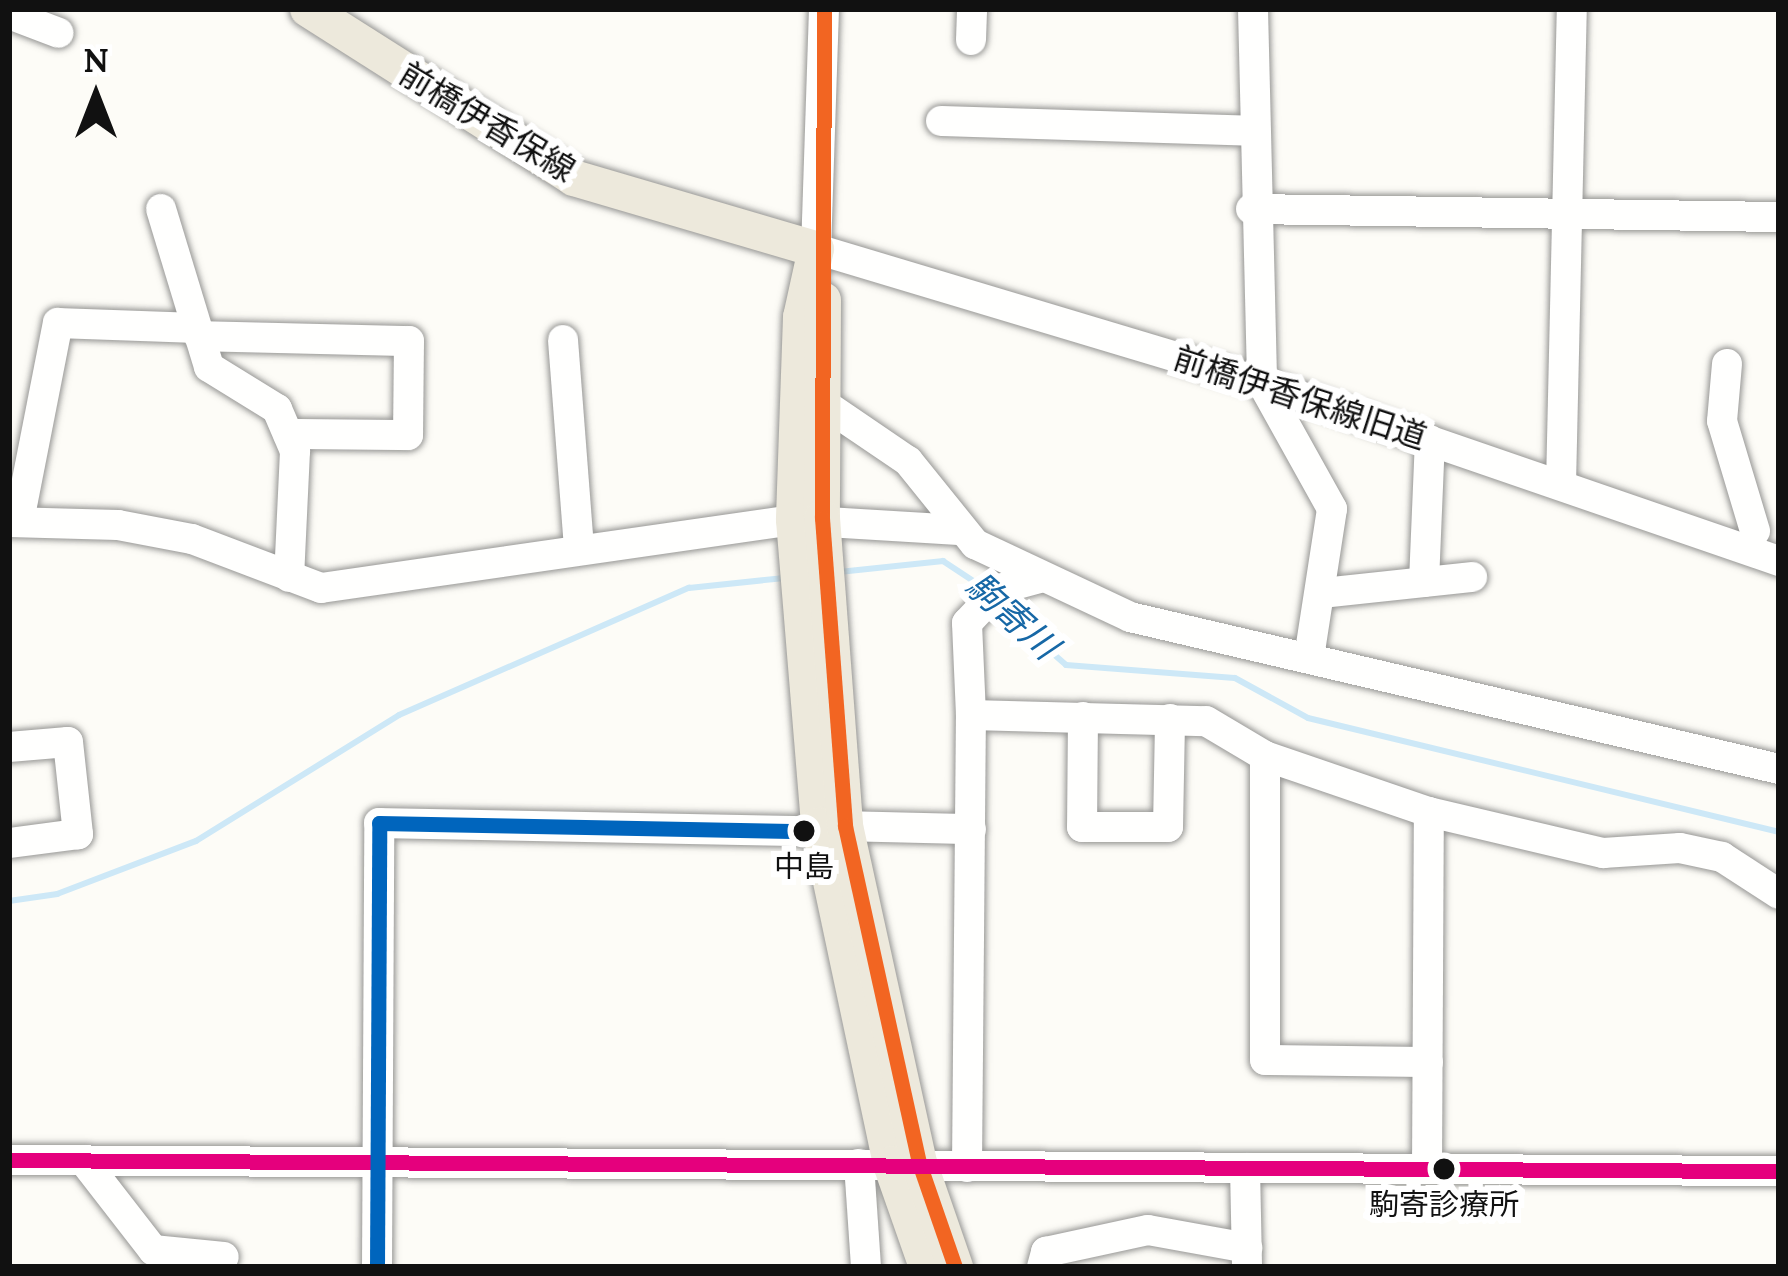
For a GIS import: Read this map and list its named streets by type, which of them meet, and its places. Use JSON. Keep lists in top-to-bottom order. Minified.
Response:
{"streets":{"main road":["前橋伊香保線"],"street":["前橋伊香保線旧道"]},"crossings":[["前橋伊香保線","前橋伊香保線旧道"]],"water":["駒寄川"],"places":["中島","駒寄診療所"],"north":"top"}
